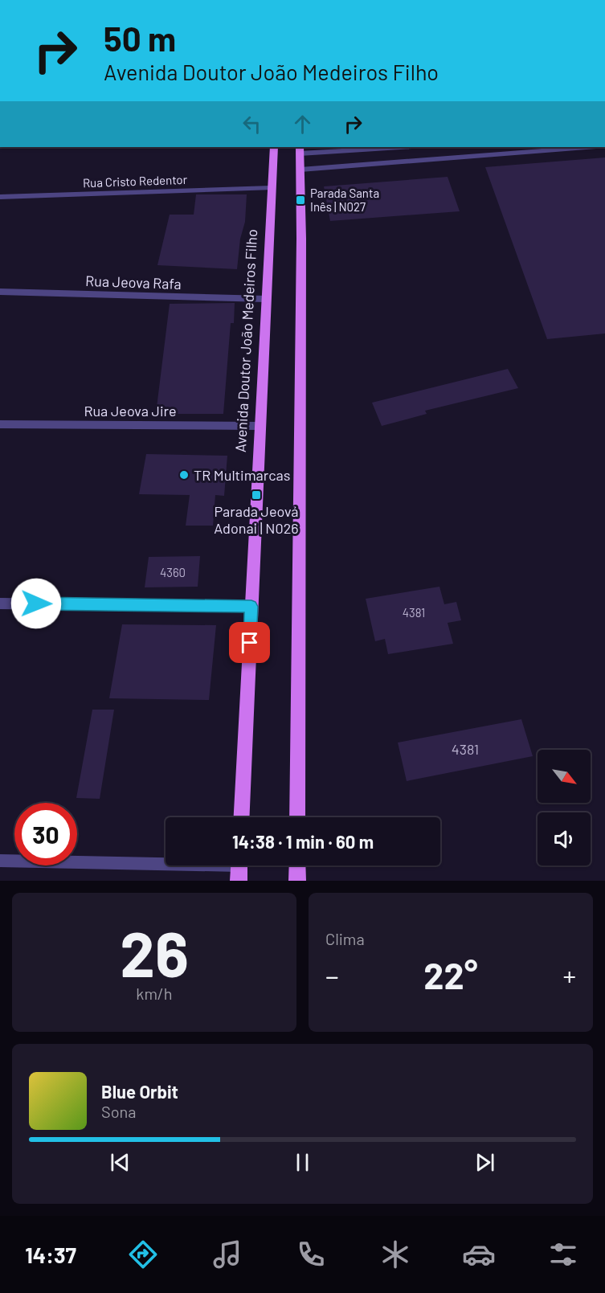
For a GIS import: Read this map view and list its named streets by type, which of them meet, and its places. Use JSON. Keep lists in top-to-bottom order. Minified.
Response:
{"streets":{"main road":["Avenida Doutor João Medeiros Filho"],"street":["Rua Cristo Redentor","Rua Jeova Rafa","Rua Jeova Jire"]},"crossings":[["Rua Cristo Redentor","Avenida Doutor João Medeiros Filho"],["Rua Jeova Rafa","Avenida Doutor João Medeiros Filho"],["Avenida Doutor João Medeiros Filho","Rua Jeova Jire"]],"places":{"transit":["Parada Santa Inês | N027","Parada Jeová Adonai | N026"],"other":["TR Multimarcas"]},"house_numbers":["4360","4381","4381"],"north":"bottom right","page":{"turn":["50 m","Avenida Doutor João Medeiros Filho"],"limit":"30","trip":"14:38 · 1 min · 60 m","tile":[["26","km/h"],"Clima"],"heat":["−","22°","+"],"song":["Blue Orbit","Sona"],"tabs":"14:37"}}
